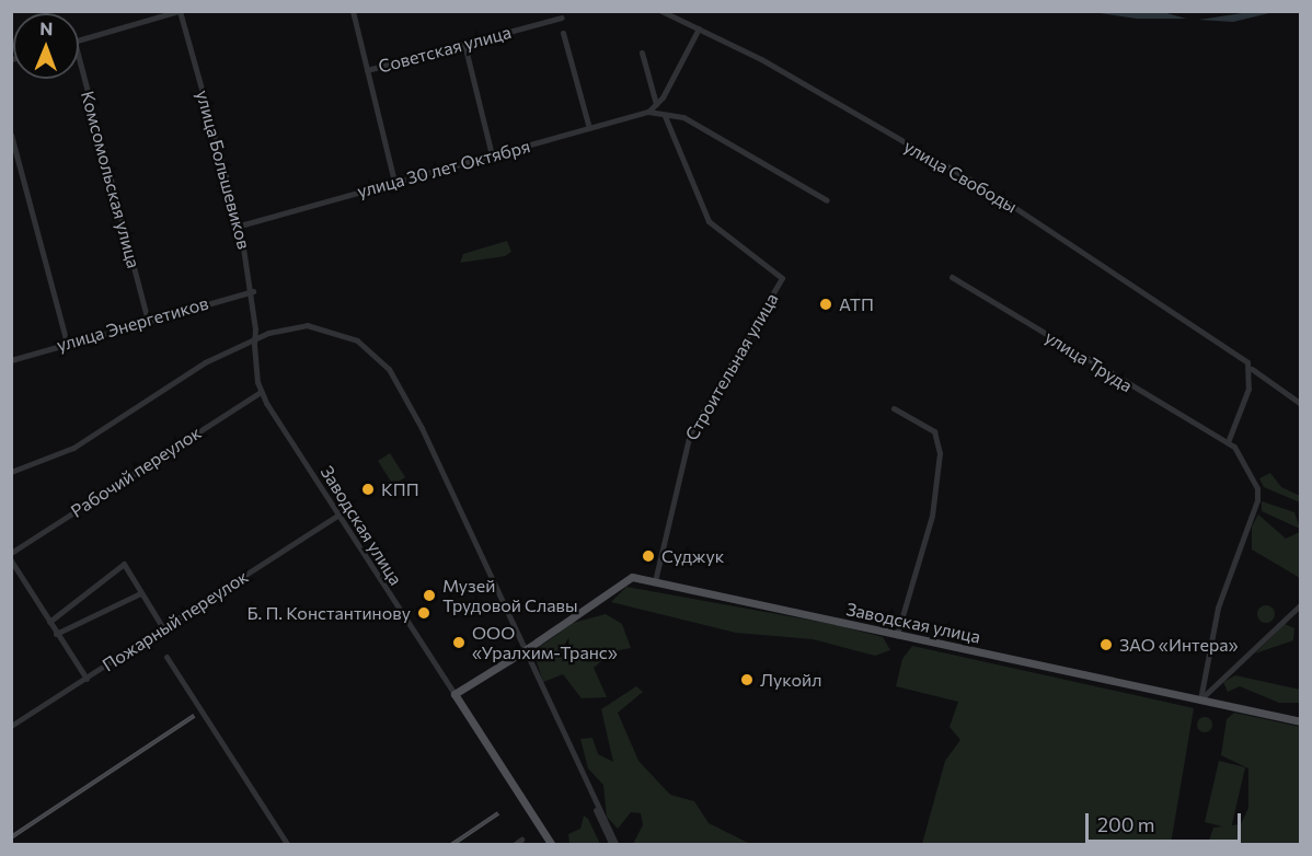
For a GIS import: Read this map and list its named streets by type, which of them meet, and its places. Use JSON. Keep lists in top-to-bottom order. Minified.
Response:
{"streets":{"main road":["Заводская улица"],"street":["Советская улица","улица 30 лет Октября","улица Большевиков","улица Свободы","Комсомольская улица","улица Энергетиков","улица Труда","Строительная улица","Рабочий переулок","Пожарный переулок"]},"crossings":[["улица 30 лет Октября","улица Большевиков"],["улица Большевиков","улица Энергетиков"],["улица Большевиков","Заводская улица"],["Комсомольская улица","улица Энергетиков"],["Строительная улица","Заводская улица"],["Рабочий переулок","Заводская улица"],["Заводская улица","Пожарный переулок"]],"places":["АТП","КПП","Суджук","Музей Трудовой Славы","Б. П. Константинову","ООО «Уралхим-Транс»","ЗАО «Интера»","Лукойл"],"scale_bar":"200 m","north":"top"}
